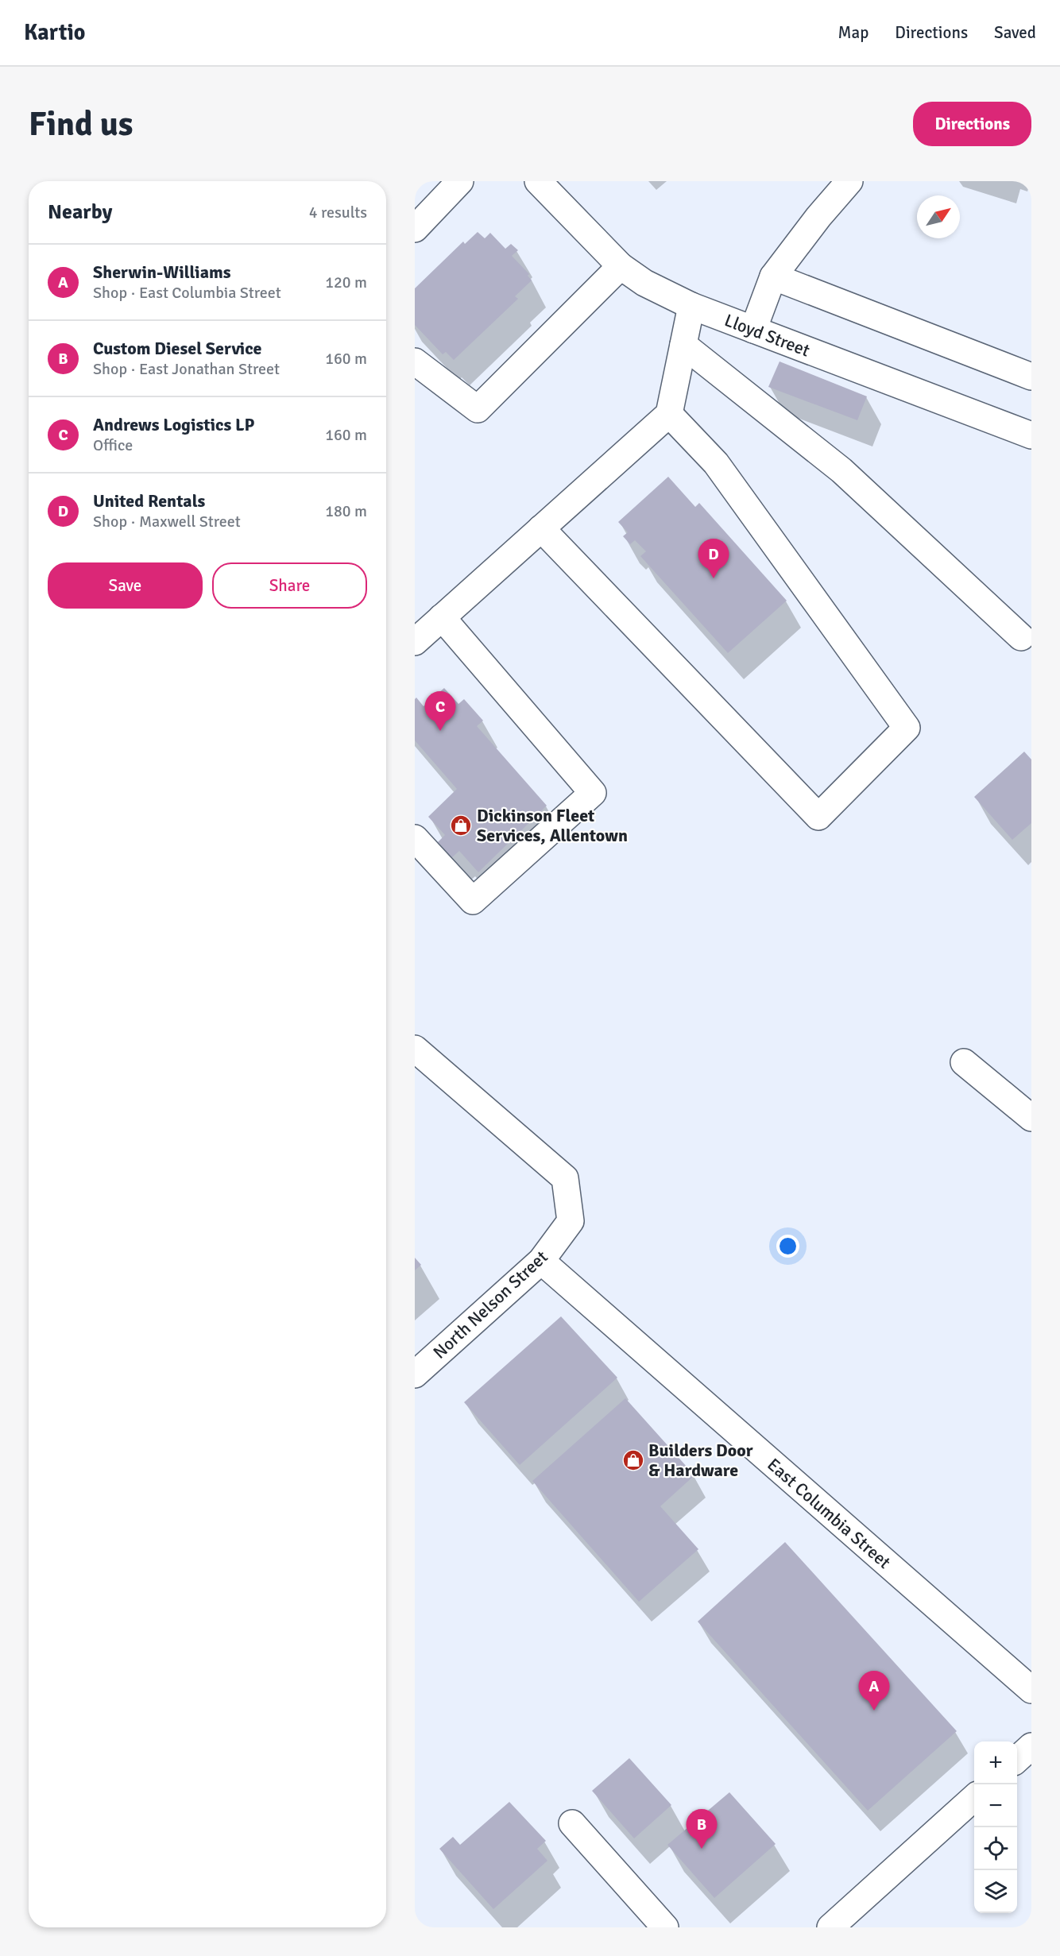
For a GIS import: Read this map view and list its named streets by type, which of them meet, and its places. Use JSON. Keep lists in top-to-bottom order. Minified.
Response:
{"streets":{"street":["Lloyd Street","North Nelson Street","East Columbia Street"]},"crossings":[["North Nelson Street","East Columbia Street"]],"places":{"shop":["Dickinson Fleet Services, Allentown","Builders Door & Hardware"]},"north":"top right","page":{"header":"Kartio","nav":["Map","Directions","Saved"],"buttons":["Directions",["Save","Share"]],"title":"Find us","heading":["Nearby","4 results"],"list":[{"mark":"A","name":"Sherwin-Williams","note":"Shop · East Columbia Street","value":"120 m"},{"mark":"B","name":"Custom Diesel Service","note":"Shop · East Jonathan Street","value":"160 m"},{"mark":"C","name":"Andrews Logistics LP","note":"Office","value":"160 m"},{"mark":"D","name":"United Rentals","note":"Shop · Maxwell Street","value":"180 m"}],"pins":["D","C","A","B"],"map_buttons":["+","−"]}}
